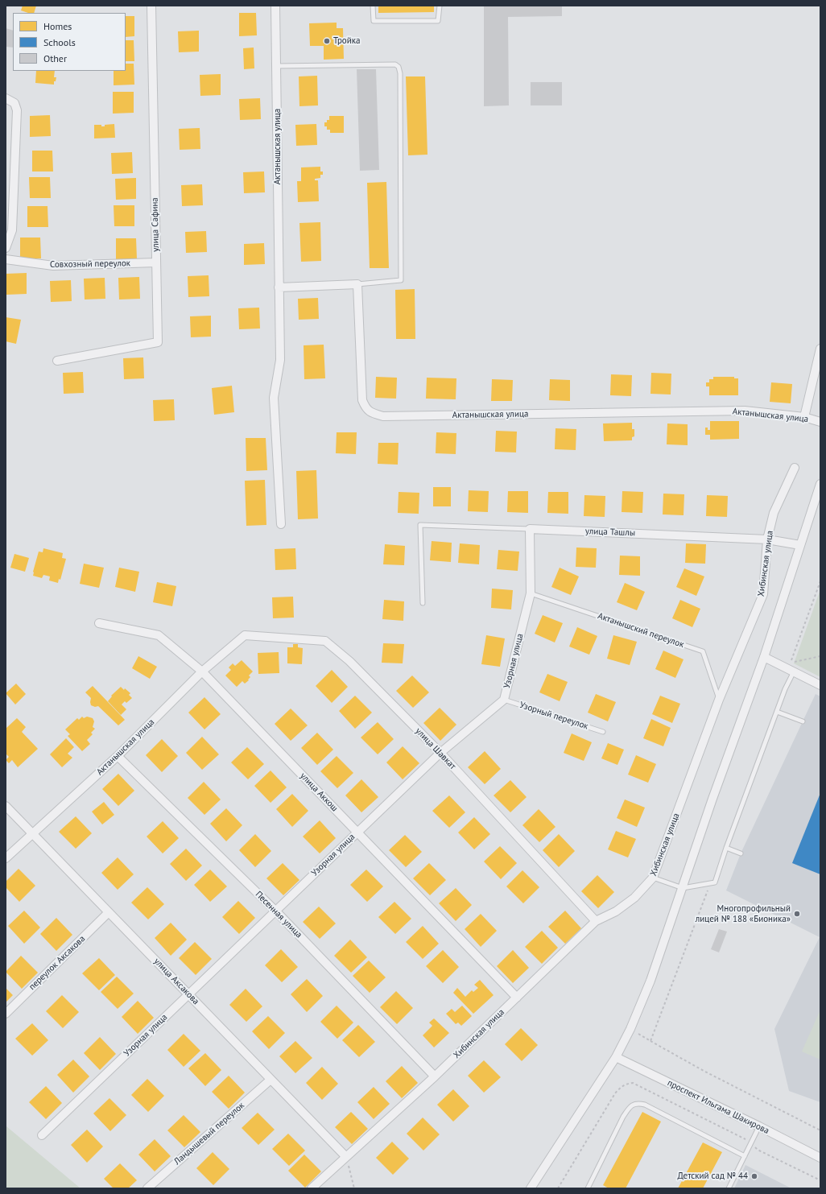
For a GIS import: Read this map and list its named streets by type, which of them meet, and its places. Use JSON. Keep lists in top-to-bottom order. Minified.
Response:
{"streets":{"street":["Актанышская улица","улица Сафина","Совхозный переулок","улица Ташлы","Хибинская улица","Узорная улица","улица Шавкат","улица Аккош","Песенная улица","переулок Аксакова","улица Аксакова","проспект Ильгама Шакирова","Ландышевый переулок"],"lane":["Актанышский переулок","Узорный переулок"]},"crossings":[["Актанышская улица","улица Шавкат"],["Актанышская улица","улица Аккош"],["Актанышская улица","Песенная улица"],["Актанышская улица","улица Аксакова"],["улица Сафина","Совхозный переулок"],["улица Ташлы","Хибинская улица"],["улица Ташлы","Узорная улица"],["Хибинская улица","Актанышский переулок"],["Хибинская улица","улица Шавкат"],["Хибинская улица","улица Аккош"],["Хибинская улица","Песенная улица"],["Хибинская улица","улица Аксакова"],["Актанышский переулок","Узорная улица"],["Узорная улица","Узорный переулок"],["Узорная улица","улица Шавкат"],["Узорная улица","улица Аккош"],["Узорная улица","Песенная улица"],["Узорная улица","улица Аксакова"],["переулок Аксакова","улица Аксакова"],["улица Аксакова","Ландышевый переулок"]],"places":["Тройка","Многопрофильный лицей № 188 «Бионика»","Детский сад № 44"],"legend":["Homes","Schools","Other"]}
